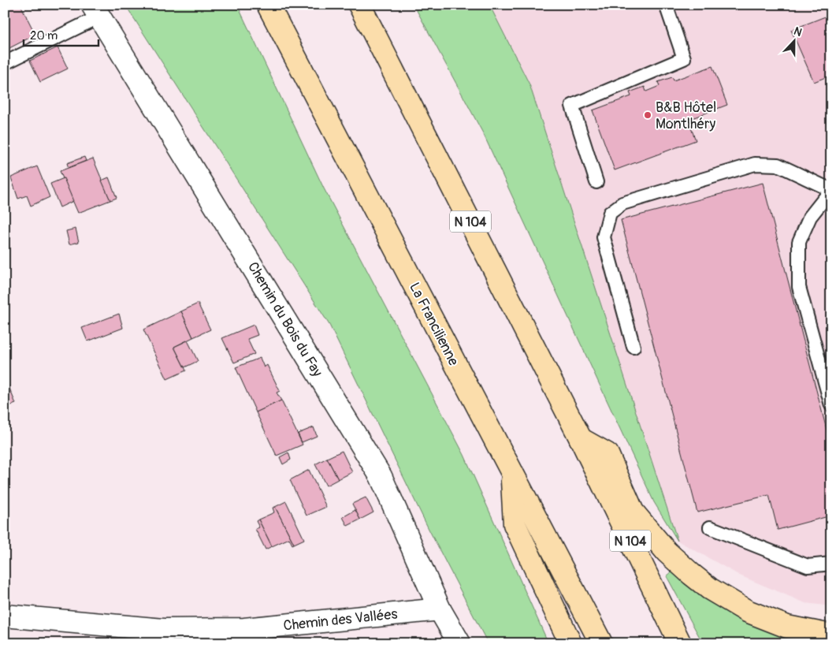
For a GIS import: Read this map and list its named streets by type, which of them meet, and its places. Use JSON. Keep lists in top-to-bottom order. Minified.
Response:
{"streets":{"highway":["N 104","La Francilienne"],"street":["Chemin du Bois du Fay","Chemin des Vallées"]},"crossings":[["Chemin du Bois du Fay","Chemin des Vallées"]],"places":["B&B Hôtel Montlhéry"],"scale_bar":"20 m","north":"top"}
